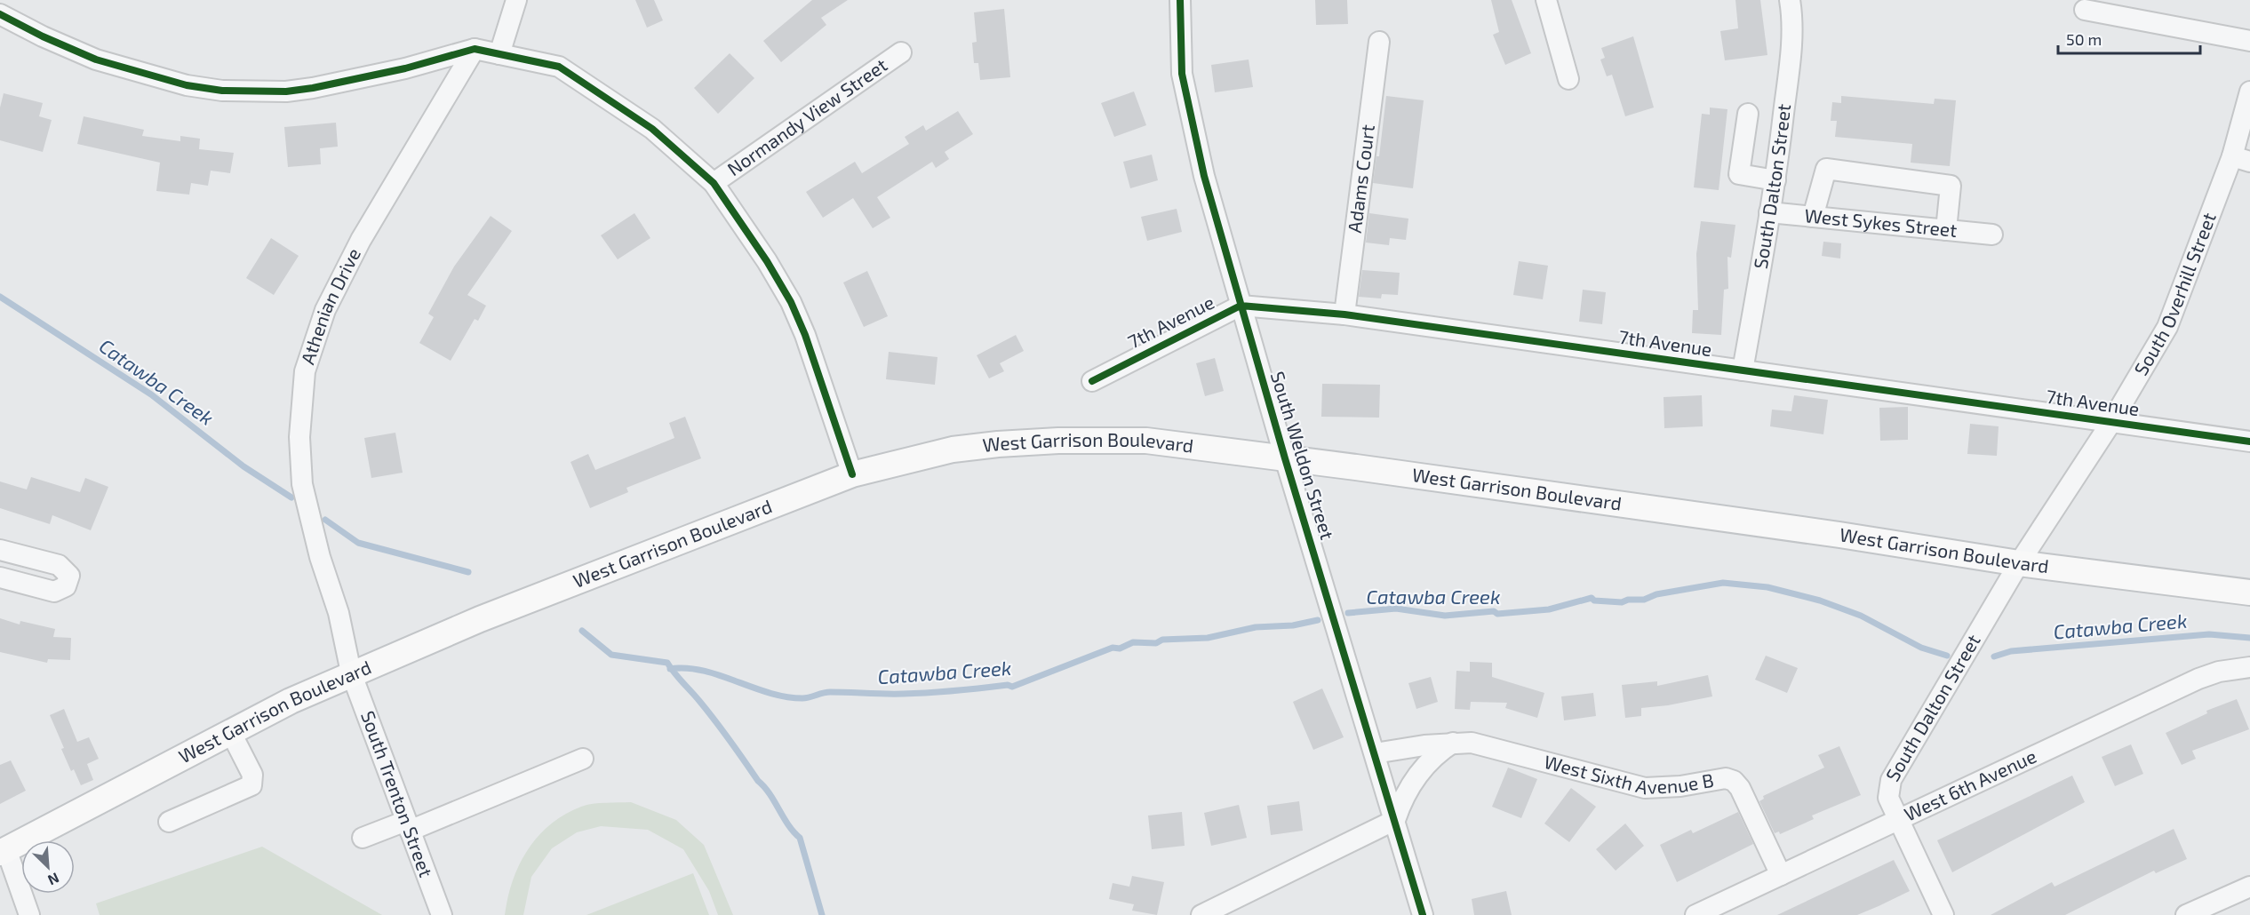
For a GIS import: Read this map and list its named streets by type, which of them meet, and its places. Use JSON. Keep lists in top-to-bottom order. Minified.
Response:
{"streets":{"main road":["West Garrison Boulevard"],"street":["Normandy View Street","Adams Court","South Dalton Street","West Sykes Street","South Overhill Street","Athenian Drive","7th Avenue","South Weldon Street","West Sixth Avenue B","West 6th Avenue","South Trenton Street"]},"crossings":[["Adams Court","7th Avenue"],["South Dalton Street","West Sykes Street"],["South Dalton Street","South Overhill Street"],["South Dalton Street","7th Avenue"],["South Dalton Street","West Garrison Boulevard"],["South Dalton Street","West 6th Avenue"],["South Overhill Street","7th Avenue"],["South Overhill Street","West Garrison Boulevard"],["Athenian Drive","West Garrison Boulevard"],["Athenian Drive","South Trenton Street"],["7th Avenue","South Weldon Street"],["West Garrison Boulevard","South Weldon Street"],["West Garrison Boulevard","South Trenton Street"],["South Weldon Street","West Sixth Avenue B"],["West Sixth Avenue B","West 6th Avenue"]],"water":["Catawba Creek"],"scale_bar":"50 m","north":"bottom right"}
